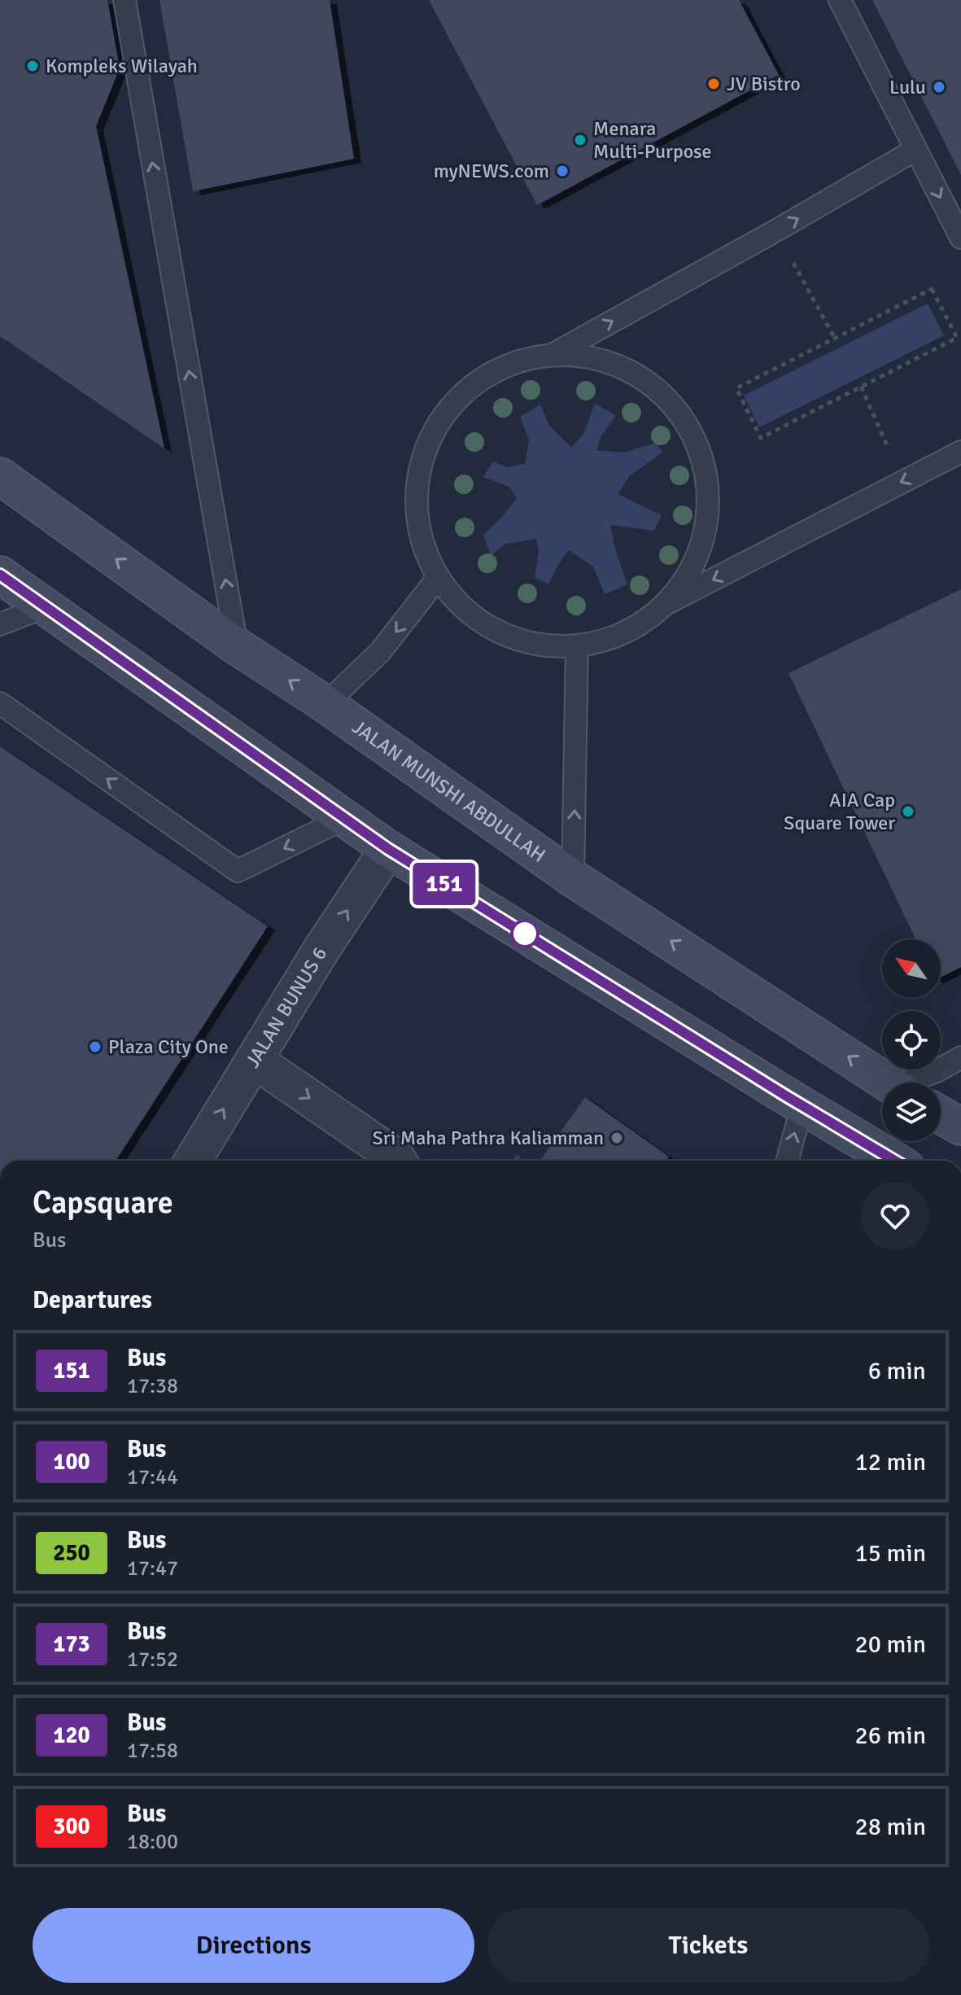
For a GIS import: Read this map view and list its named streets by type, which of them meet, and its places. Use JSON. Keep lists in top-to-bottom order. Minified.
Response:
{"streets":{"street":["JALAN MUNSHI ABDULLAH","JALAN BUNUS 6"]},"one_way":["JALAN BUNUS 6"],"places":["Kompleks Wilayah","JV Bistro","Lulu","Menara Multi-Purpose","myNEWS.com","AIA Cap Square Tower","Plaza City One","Sri Maha Pathra Kaliamman"],"lines":["bus line 151"],"north":"top left","page":{"on_map":"151","heading":[["Capsquare","Bus"],"Departures"],"list":[{"mark":"151","name":"Bus","note":"17:38","value":"6 min"},{"mark":"100","name":"Bus","note":"17:44","value":"12 min"},{"mark":"250","name":"Bus","note":"17:47","value":"15 min"},{"mark":"173","name":"Bus","note":"17:52","value":"20 min"},{"mark":"120","name":"Bus","note":"17:58","value":"26 min"},{"mark":"300","name":"Bus","note":"18:00","value":"28 min"}],"buttons":["Directions","Tickets"]}}
